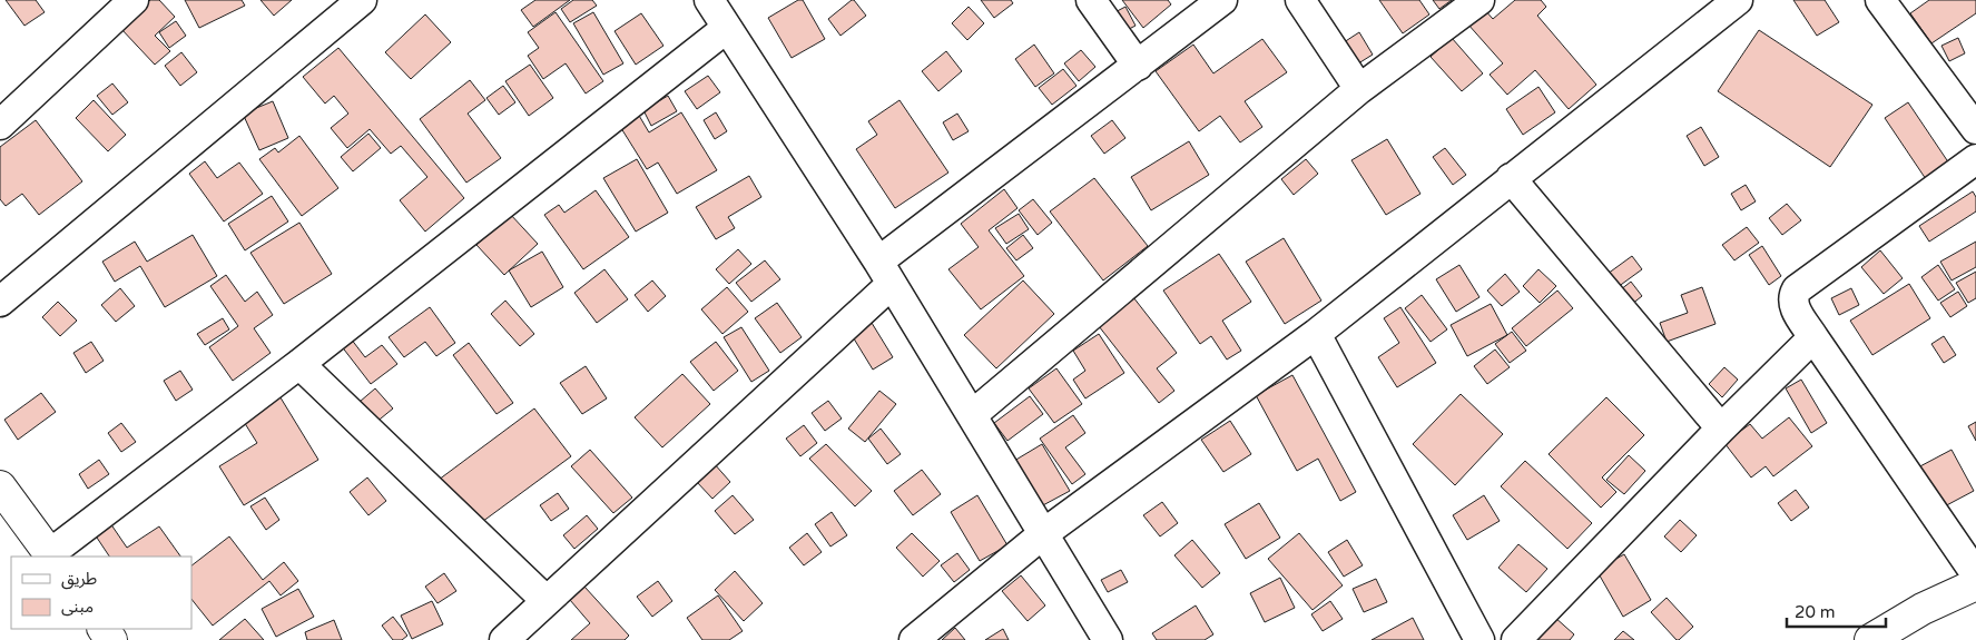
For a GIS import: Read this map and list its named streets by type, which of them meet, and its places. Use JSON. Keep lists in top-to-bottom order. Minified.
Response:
{"legend":["طريق","مبنى"],"scale_bar":"20 m"}
